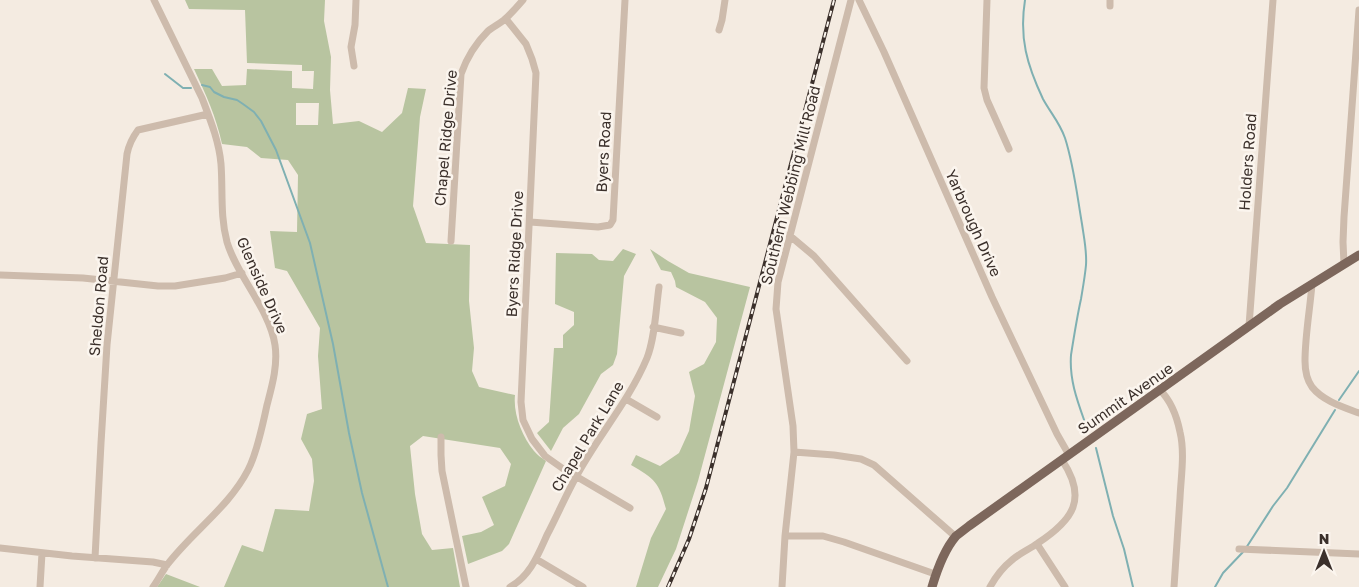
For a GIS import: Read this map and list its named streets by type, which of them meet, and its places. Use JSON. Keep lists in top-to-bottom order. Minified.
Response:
{"streets":{"main road":["Summit Avenue"],"street":["Chapel Ridge Drive","Byers Road","Holders Road","Southern Webbing Mill Road","Yarbrough Drive","Byers Ridge Drive","Glenside Drive","Sheldon Road","Chapel Park Lane"]},"crossings":[["Chapel Ridge Drive","Byers Ridge Drive"],["Byers Road","Byers Ridge Drive"],["Holders Road","Summit Avenue"],["Yarbrough Drive","Summit Avenue"],["Byers Ridge Drive","Chapel Park Lane"],["Glenside Drive","Sheldon Road"]],"north":"top"}
